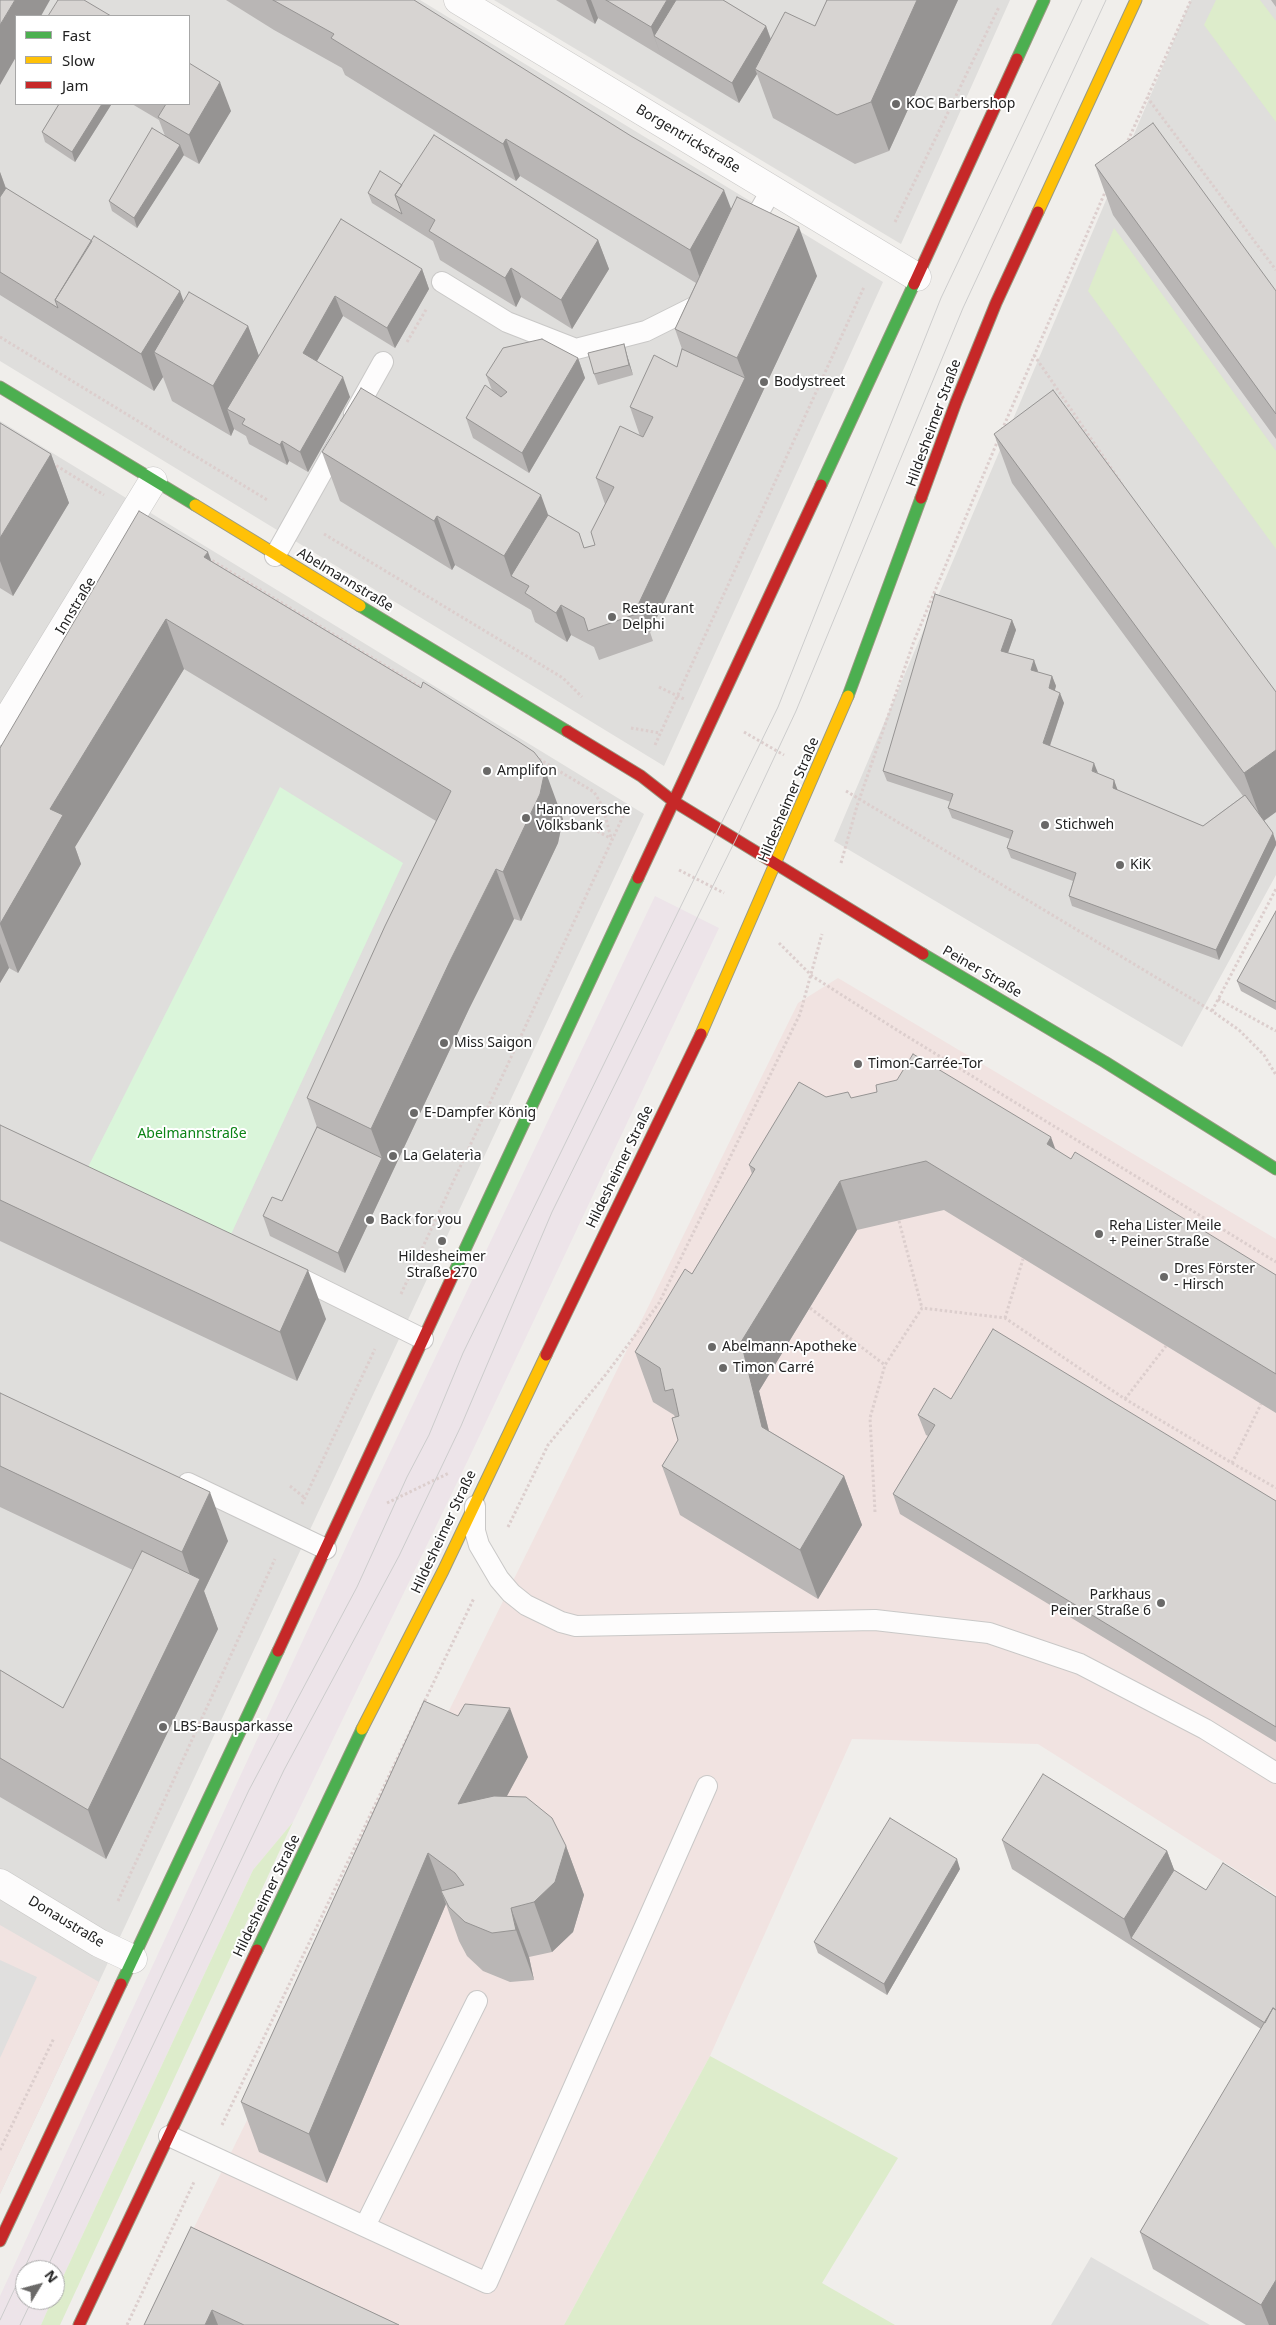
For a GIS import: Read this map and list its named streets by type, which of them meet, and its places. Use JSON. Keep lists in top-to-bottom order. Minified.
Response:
{"streets":{"main road":["Hildesheimer Straße","Abelmannstraße","Peiner Straße"],"street":["Borgentrickstraße","Innstraße","Donaustraße"]},"crossings":[["Hildesheimer Straße","Peiner Straße"],["Abelmannstraße","Innstraße"],["Abelmannstraße","Peiner Straße"]],"parks":["Abelmannstraße"],"places":["KOC Barbershop","Bodystreet","Restaurant Delphi","Amplifon","Hannoversche Volksbank","Stichweh","KiK","Miss Saigon","Timon-Carrée-Tor","E-Dampfer König","La Gelaterìa","Back for you","Reha Lister Meile + Peiner Straße","Hildesheimer Straße 270","Dres Förster - Hirsch","Abelmann-Apotheke","Timon Carré","Parkhaus Peiner Straße 6","LBS-Bausparkasse"],"legend":["Fast","Slow","Jam"],"north":"top right"}
